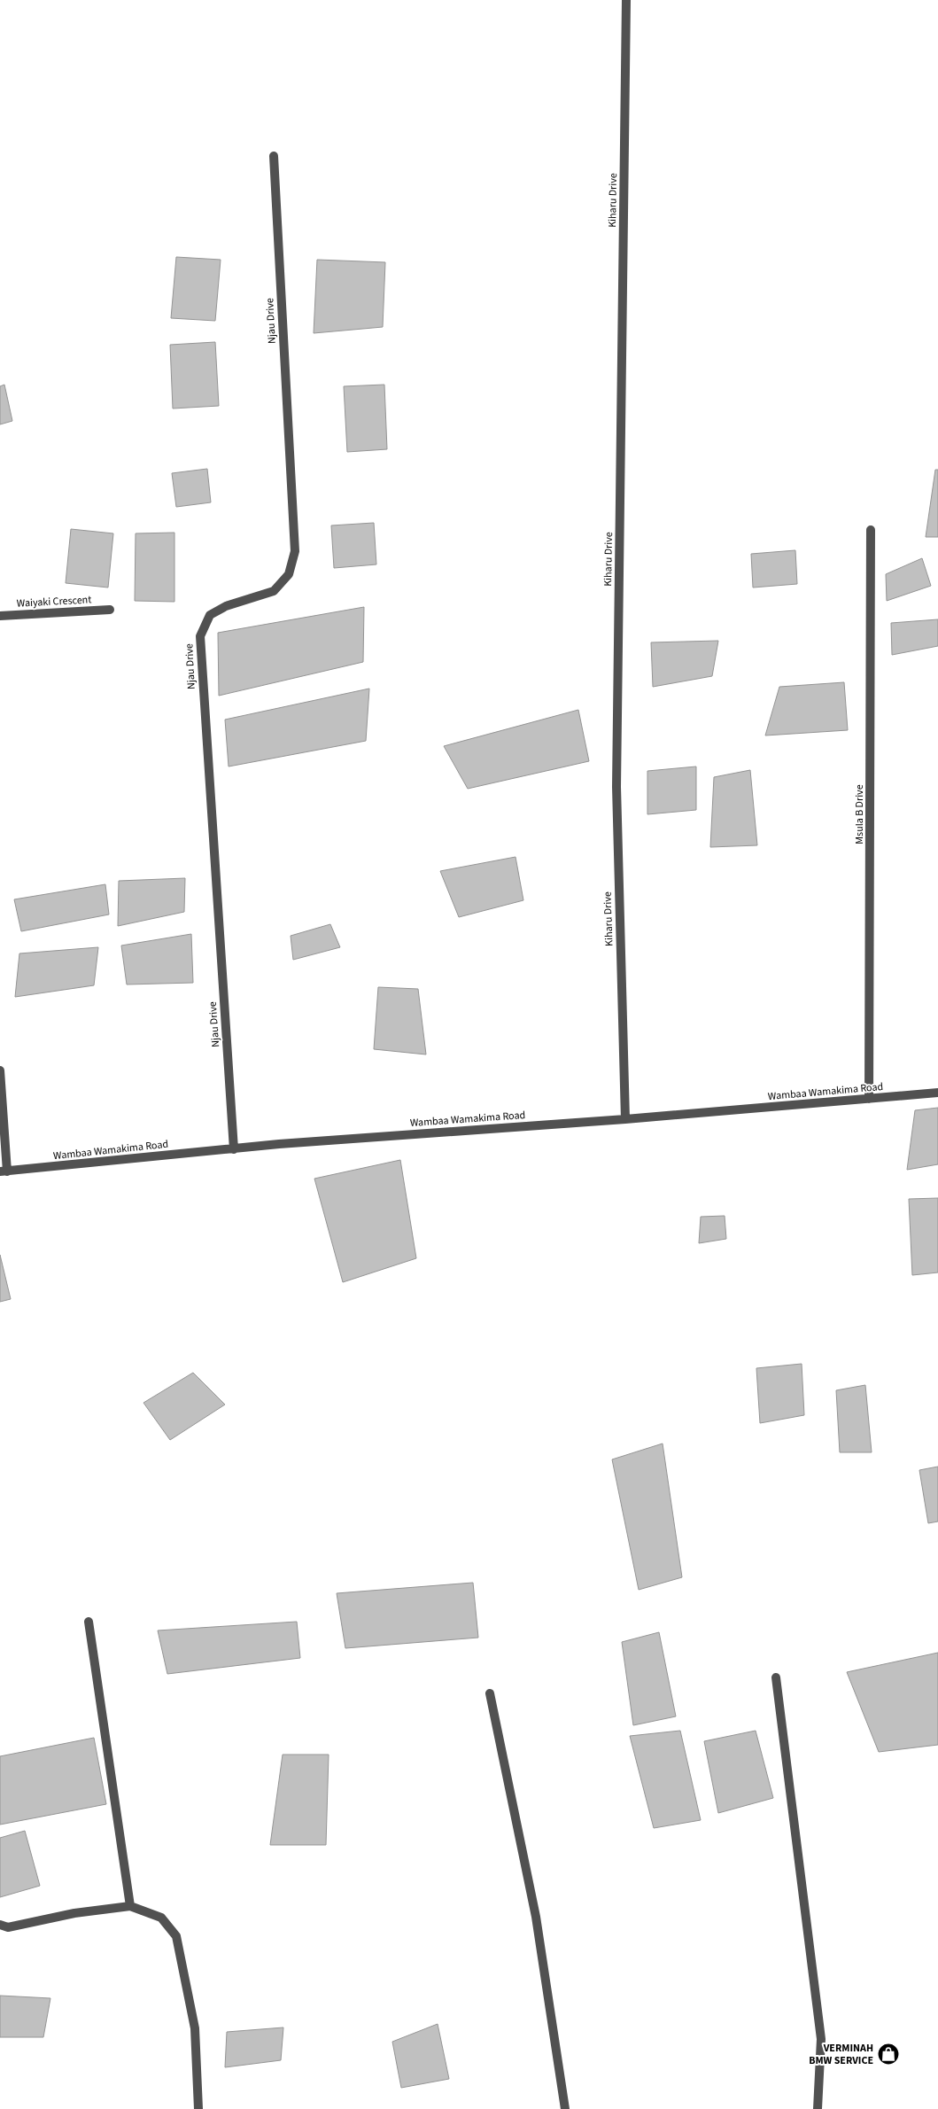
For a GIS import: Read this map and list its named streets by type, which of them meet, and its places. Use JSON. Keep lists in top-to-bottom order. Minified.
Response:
{"streets":{"street":["Kiharu Drive","Njau Drive","Waiyaki Crescent","Msula B Drive","Wambaa Wamakima Road"]},"crossings":[["Kiharu Drive","Wambaa Wamakima Road"],["Njau Drive","Wambaa Wamakima Road"],["Msula B Drive","Wambaa Wamakima Road"]],"places":{"shop":["VERMINAH BMW SERVICE"]}}
